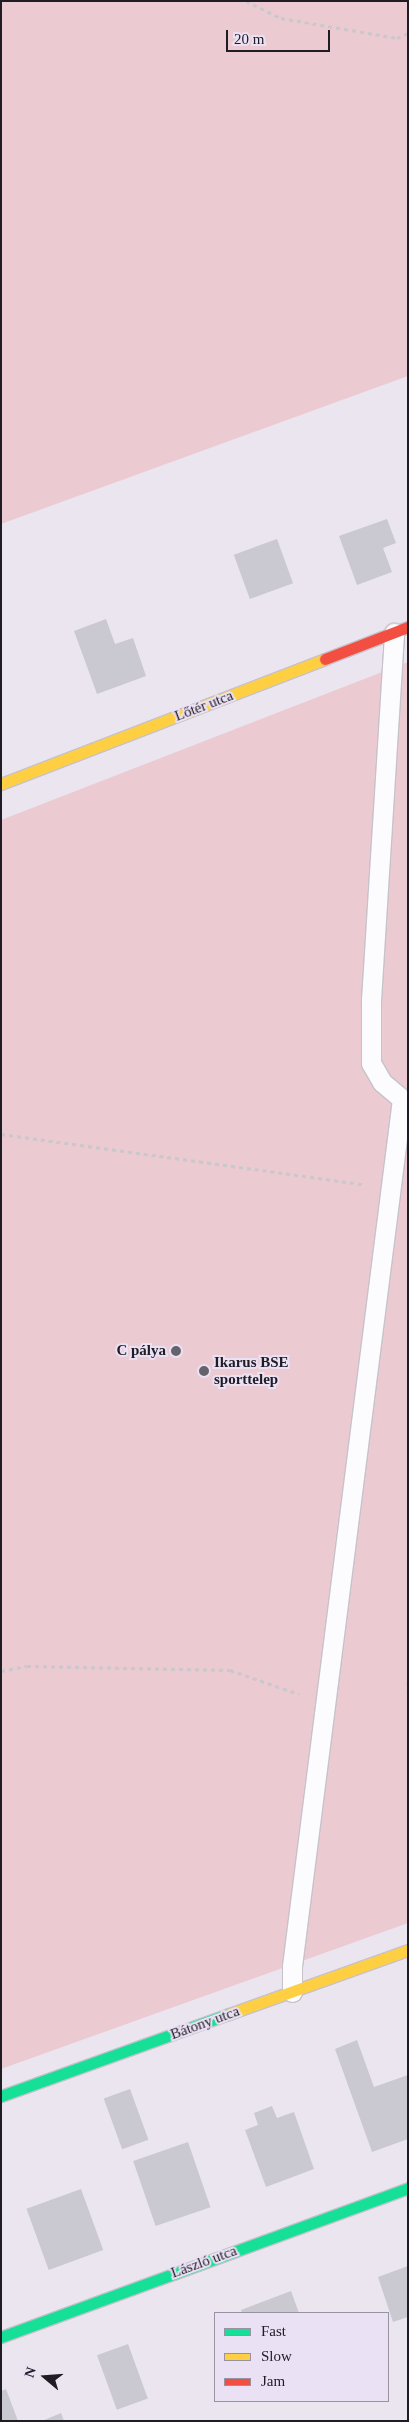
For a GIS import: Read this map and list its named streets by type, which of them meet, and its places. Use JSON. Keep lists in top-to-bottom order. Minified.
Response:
{"streets":{"street":["Lőtér utca","Bátony utca","László utca"]},"places":["C pálya","Ikarus BSE sporttelep"],"legend":["Fast","Slow","Jam"],"scale_bar":"20 m","north":"left"}
